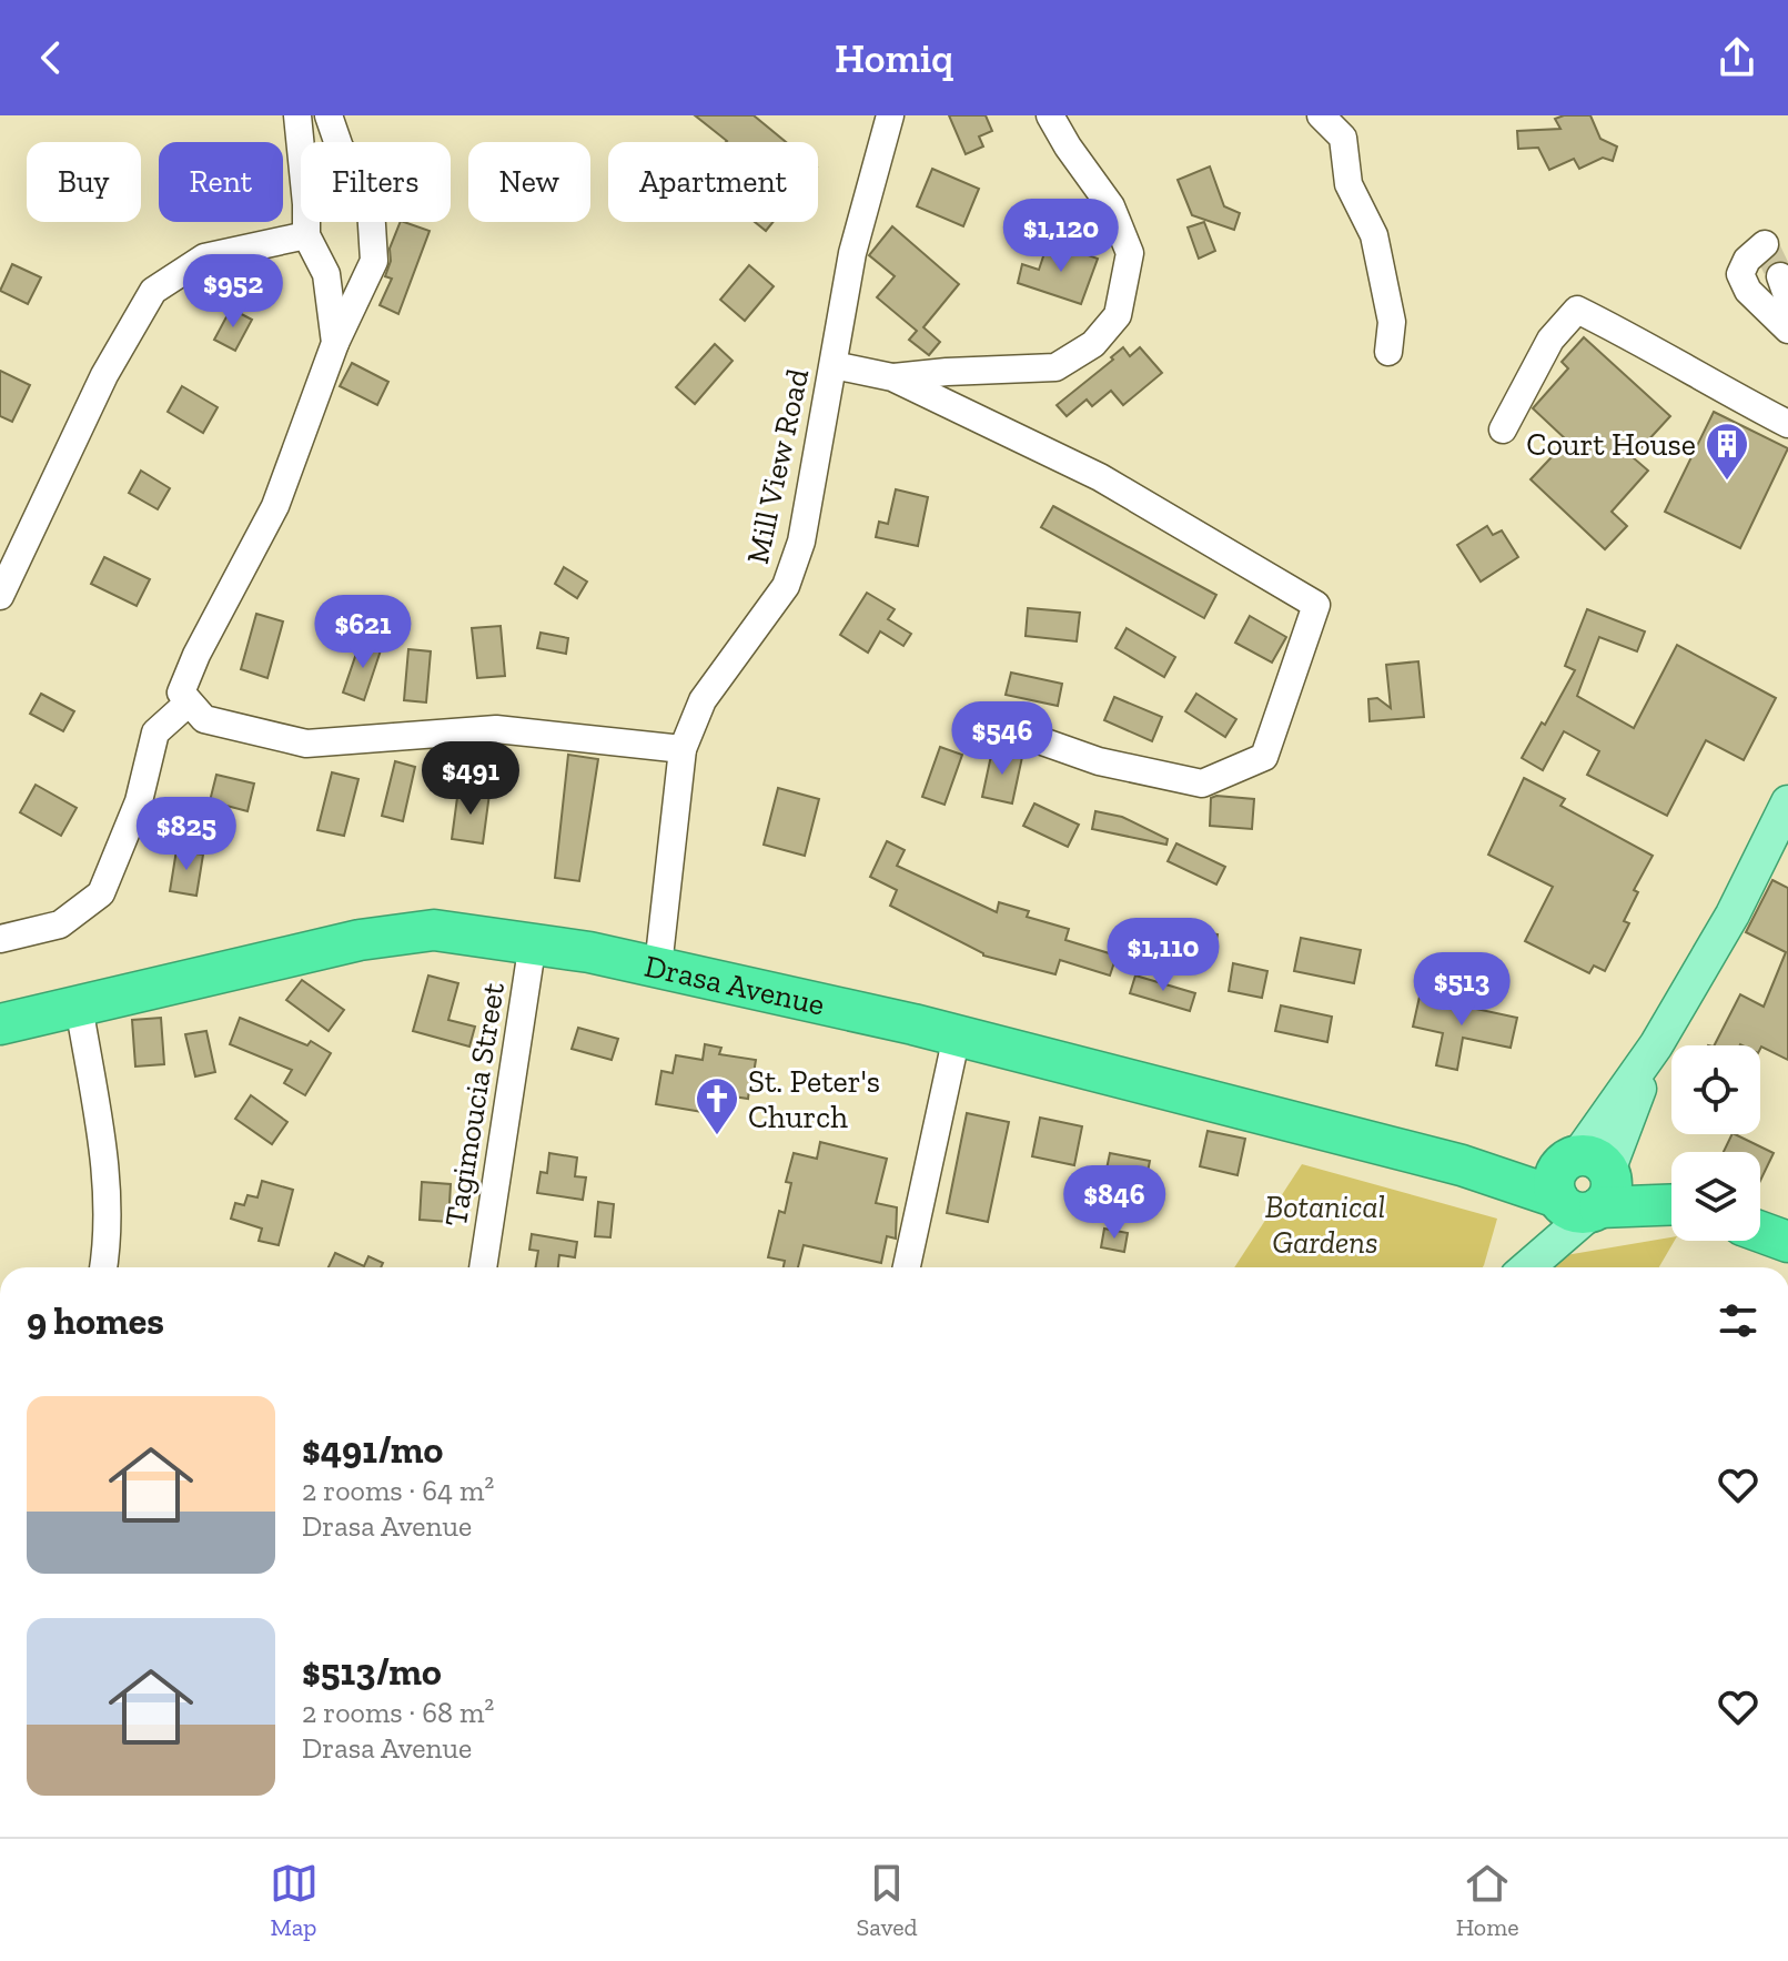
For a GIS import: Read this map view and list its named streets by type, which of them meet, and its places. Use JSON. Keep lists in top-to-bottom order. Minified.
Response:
{"streets":{"highway":["Drasa Avenue"],"street":["Mill View Road","Tagimoucia Street"]},"crossings":[["Mill View Road","Drasa Avenue"],["Drasa Avenue","Tagimoucia Street"]],"parks":["Botanical Gardens"],"places":{"building":["Court House"],"church":["St. Peter's Church"]},"page":{"header":"Homiq","chip":["Buy","Rent","Filters","New","Apartment"],"price":["$1,120","$952","$621","$546","$491","$825","$1,110","$513","$846"],"heading":"9 homes","list":[{"name":"$491/mo","note":"2 rooms · 64 m² · Drasa Avenue"},{"name":"$513/mo","note":"2 rooms · 68 m² · Drasa Avenue"}],"tabs":["Map","Saved","Home"]}}
